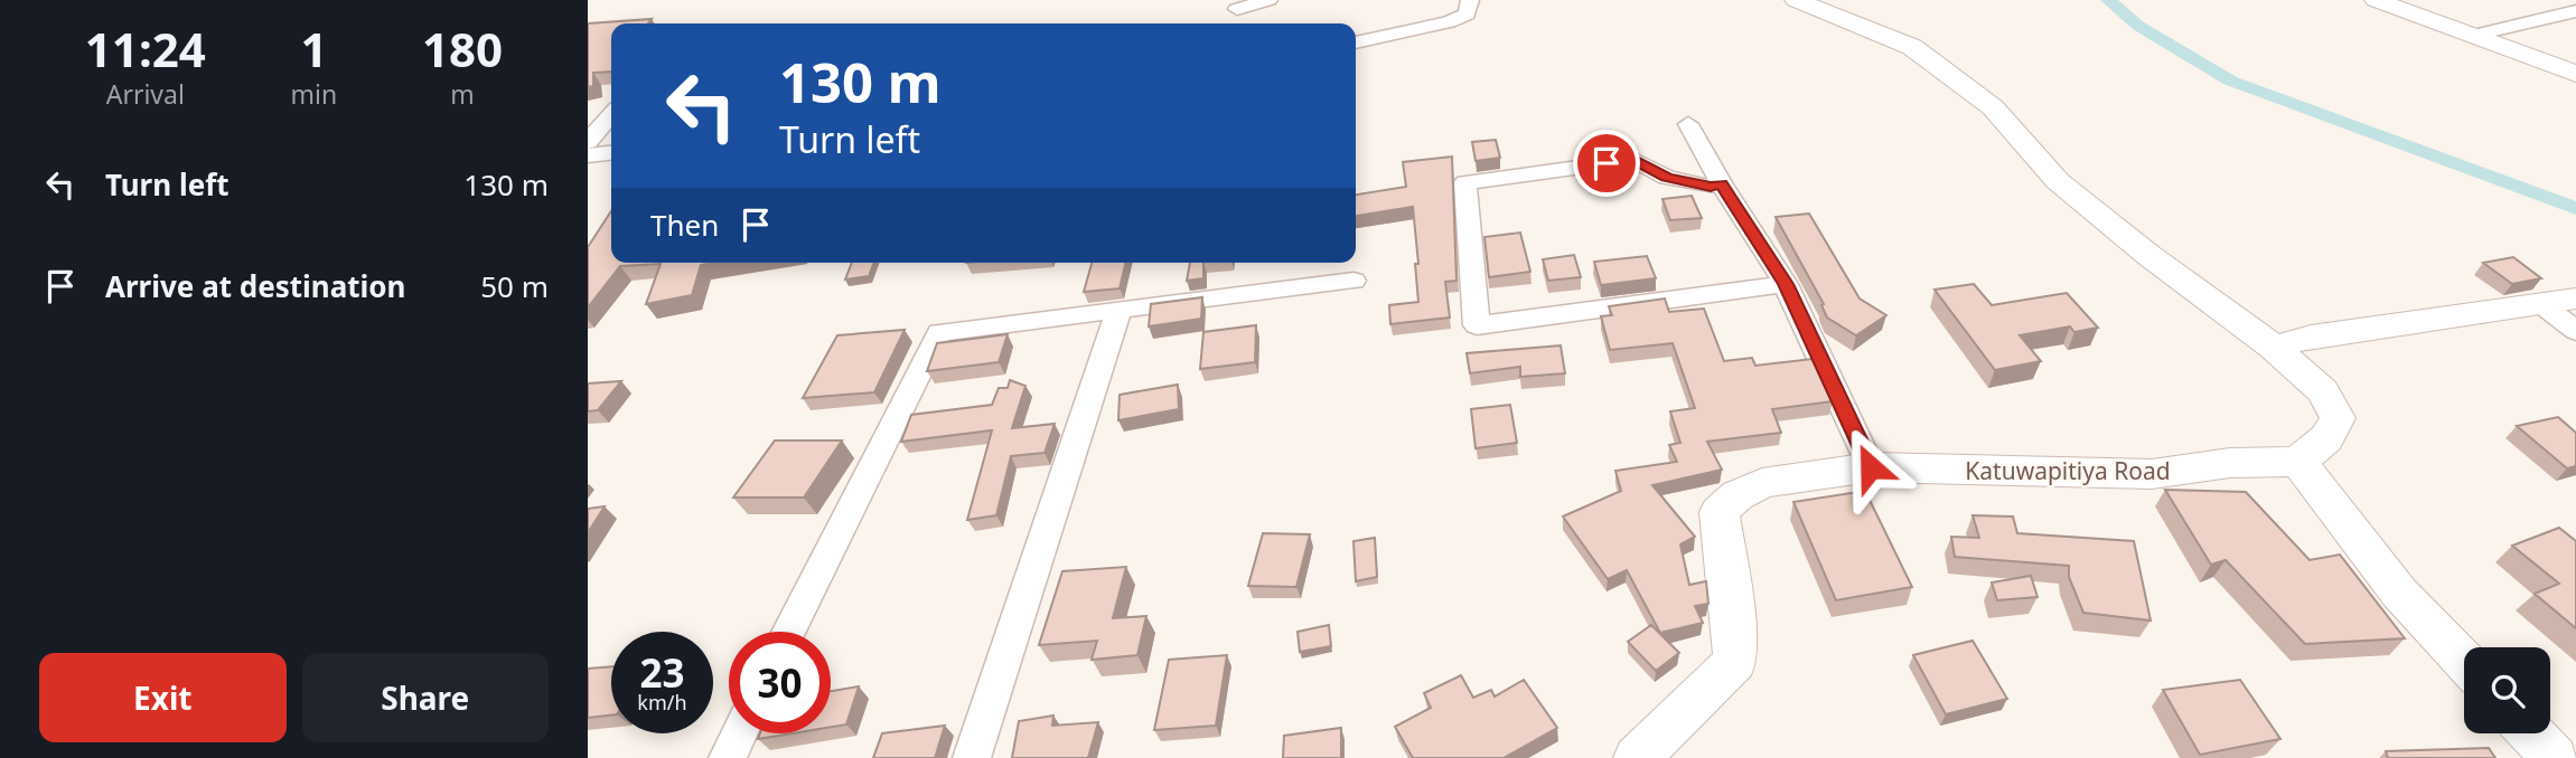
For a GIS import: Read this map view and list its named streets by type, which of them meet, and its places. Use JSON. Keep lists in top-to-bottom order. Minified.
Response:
{"streets":{"street":["Katuwapitiya Road"]},"page":{"eta":["11:24","Arrival","1","min","180","m"],"turn":["130 m","Turn left"],"list":[{"name":"Turn left","value":"130 m"},{"name":"Arrive at destination","value":"50 m"}],"then":"Then","speed":"23 km/h","limit":"30","buttons":["Exit","Share"]}}
